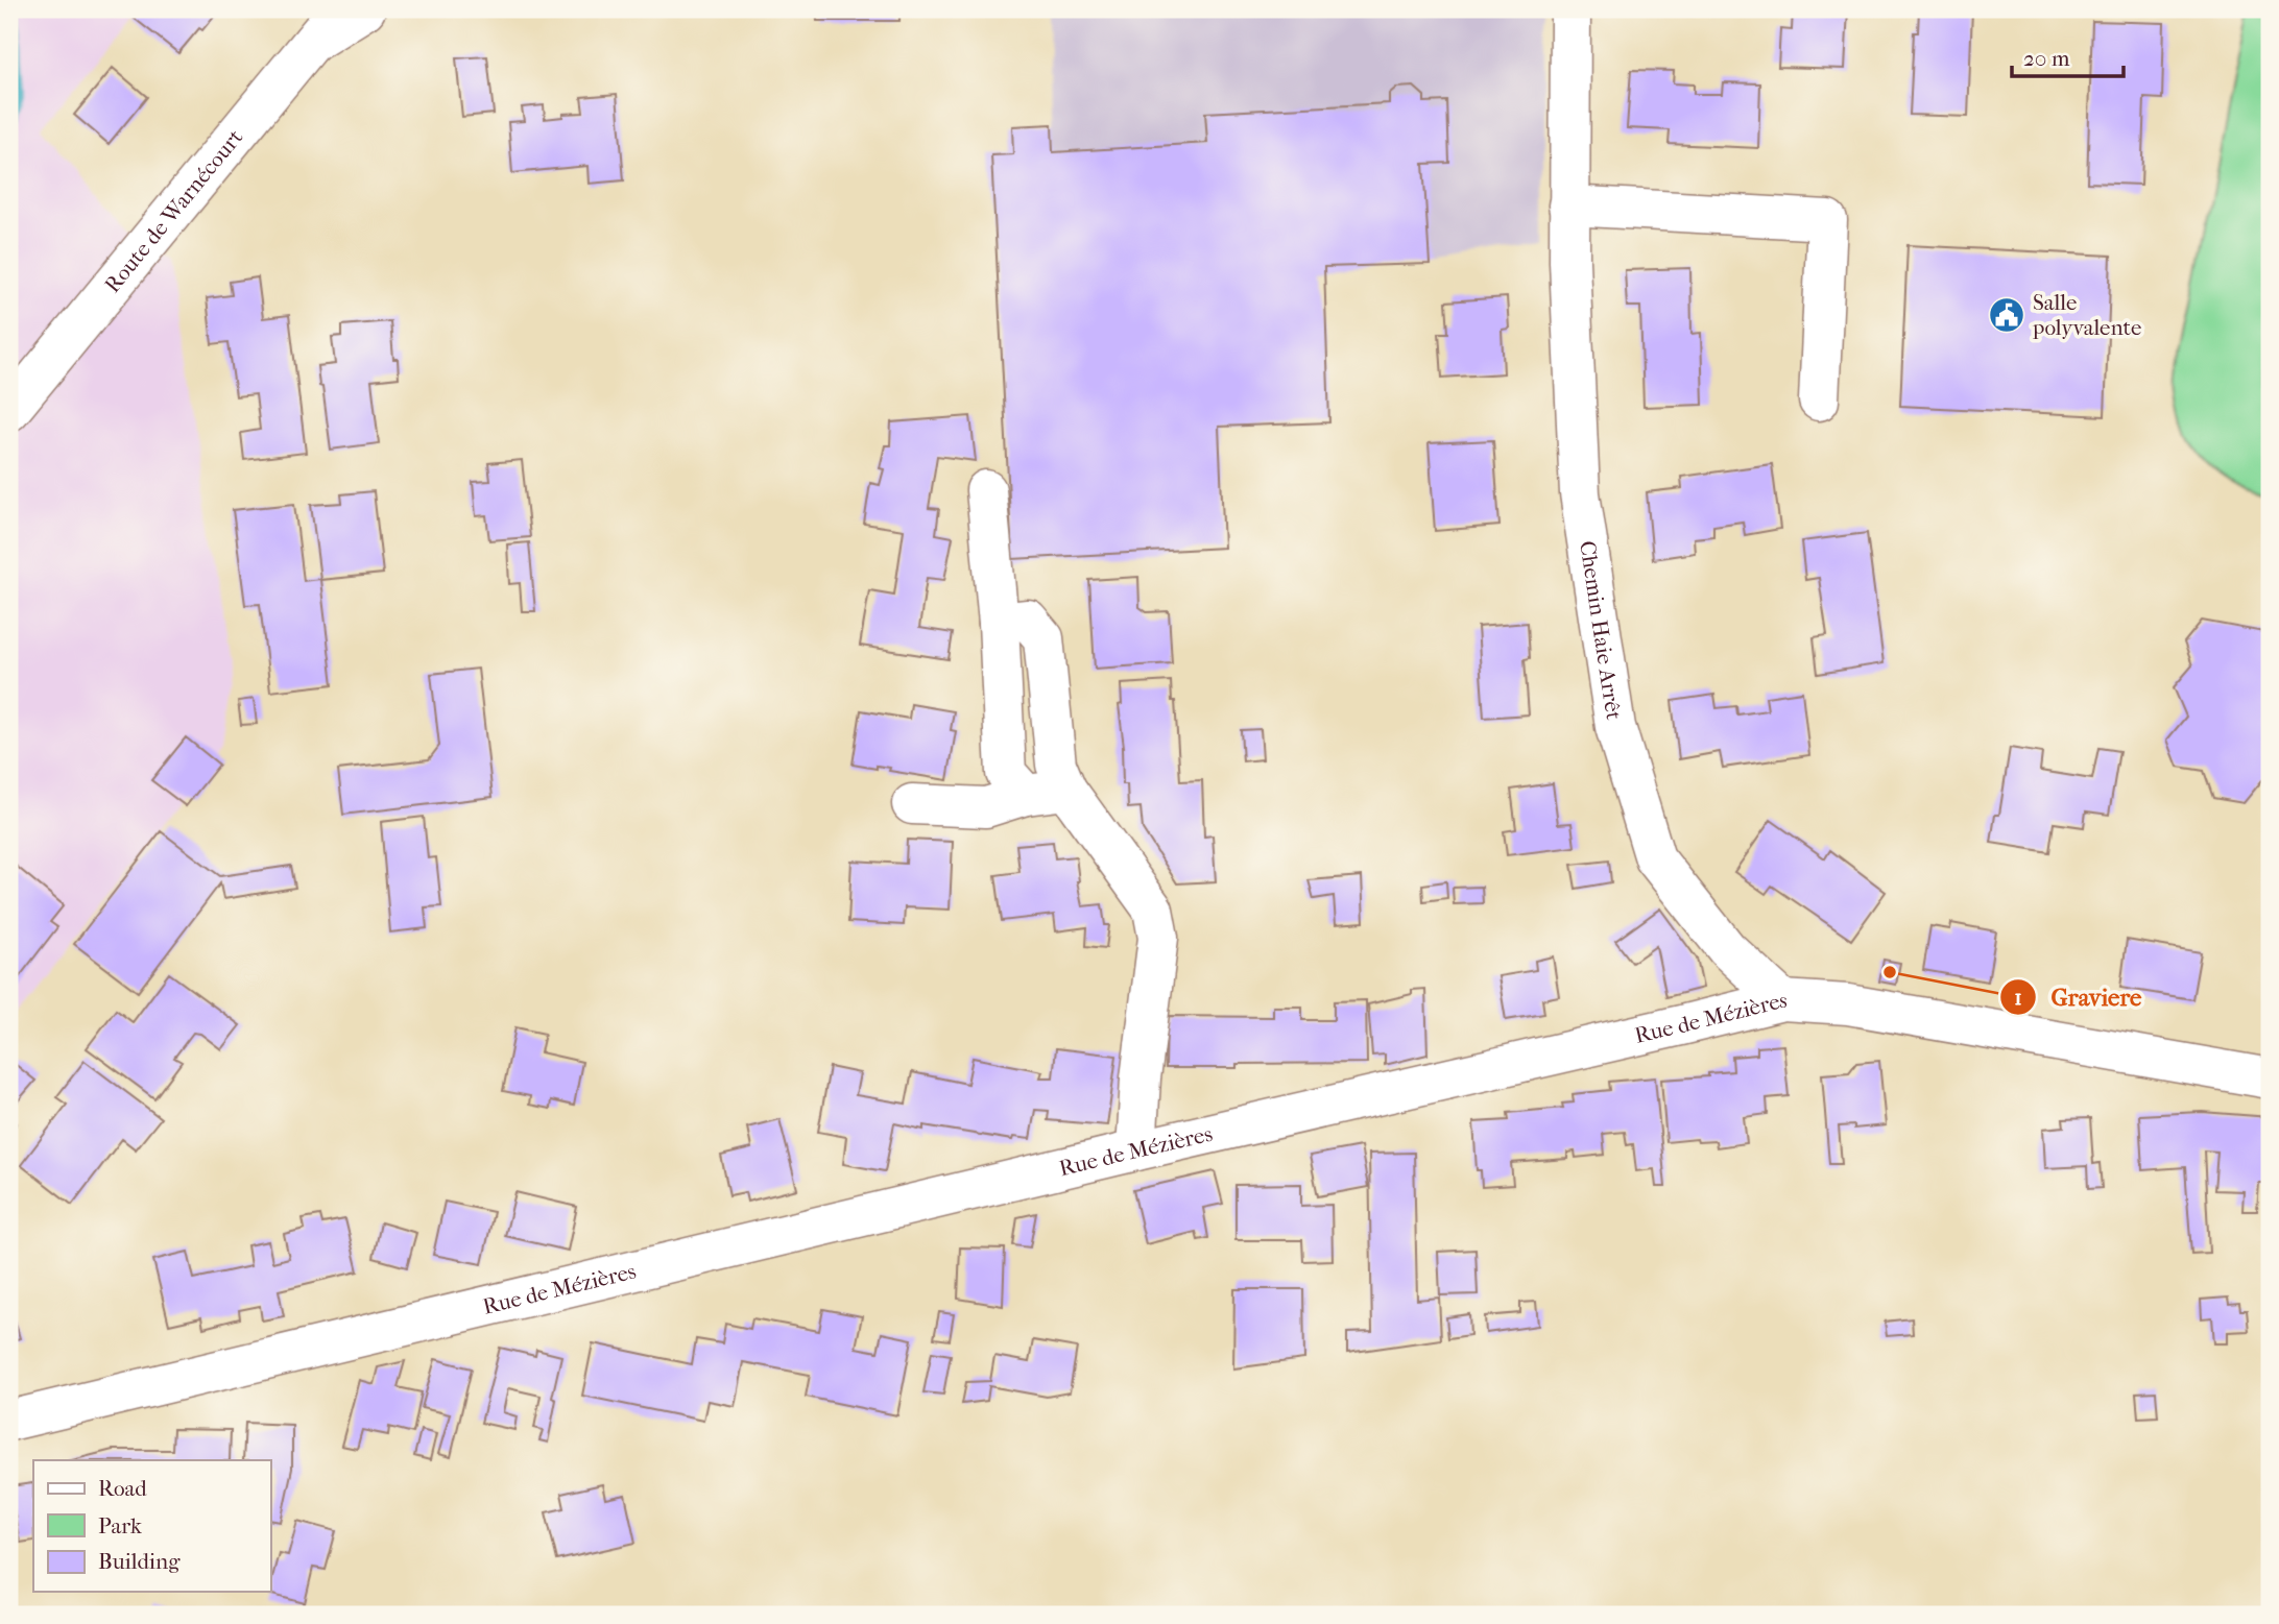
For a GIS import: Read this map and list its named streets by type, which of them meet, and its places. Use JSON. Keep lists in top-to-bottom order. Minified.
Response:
{"streets":{"street":["Route de Warnécourt","Chemin Haie Arrêt","Rue de Mézières"]},"crossings":[["Chemin Haie Arrêt","Rue de Mézières"]],"places":{"public building":["Salle polyvalente"],"other":["Graviere"]},"legend":["Road","Park","Building"],"scale_bar":"20 m"}
